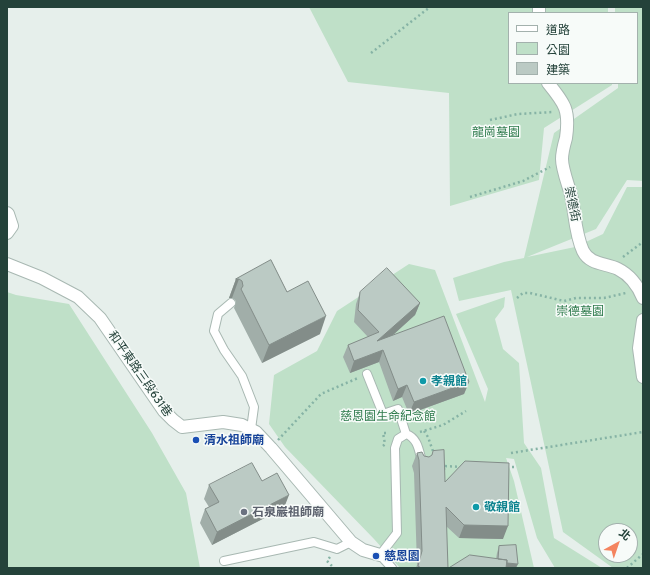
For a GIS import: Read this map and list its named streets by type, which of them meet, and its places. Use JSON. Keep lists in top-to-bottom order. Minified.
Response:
{"streets":{"street":["崇德街","和平東路三段631巷"]},"parks":["龍崗墓園","崇德墓園","慈恩園生命紀念館"],"places":["孝親館","清水祖師廟","敬親館","石泉巖祖師廟","慈恩園"],"legend":["道路","公園","建築"],"north":"top right"}
